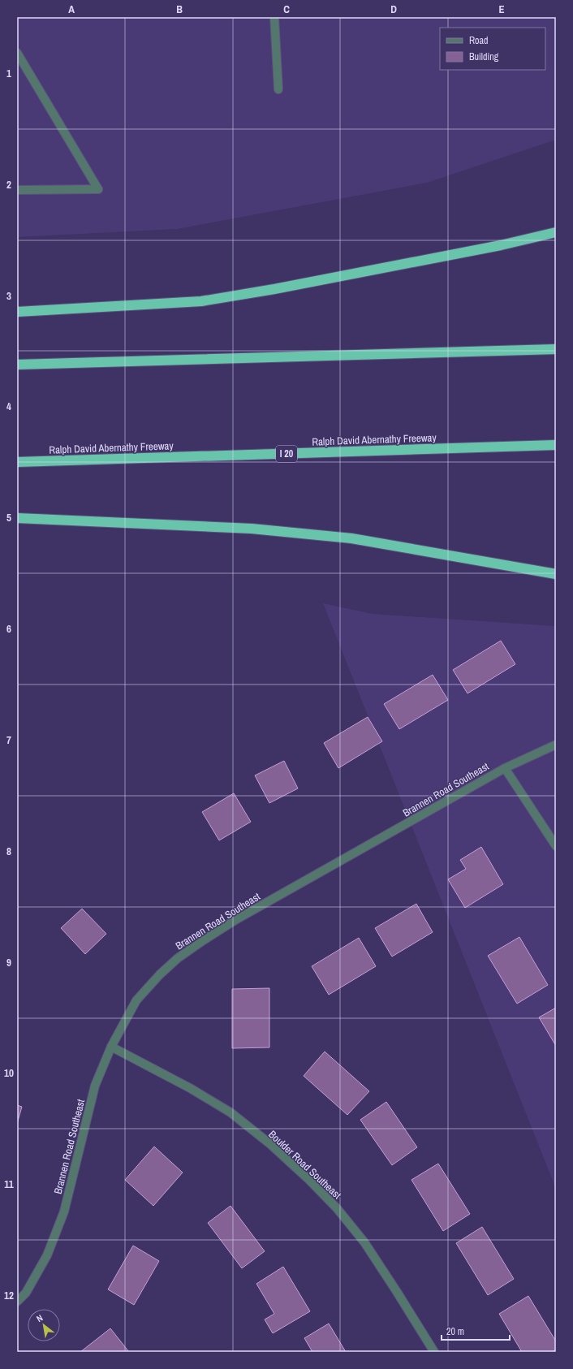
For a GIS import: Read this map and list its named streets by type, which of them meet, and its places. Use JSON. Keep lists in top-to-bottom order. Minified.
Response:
{"streets":{"highway":["Ralph David Abernathy Freeway","I 20"],"street":["Brannen Road Southeast","Boulder Road Southeast"]},"crossings":[["Brannen Road Southeast","Boulder Road Southeast"]],"legend":["Road","Building"],"scale_bar":"20 m","north":"top left","grid":{"columns":["A","B","C","D","E"],"rows":["1","2","3","4","5","6","7","8","9","10","11","12"]}}
